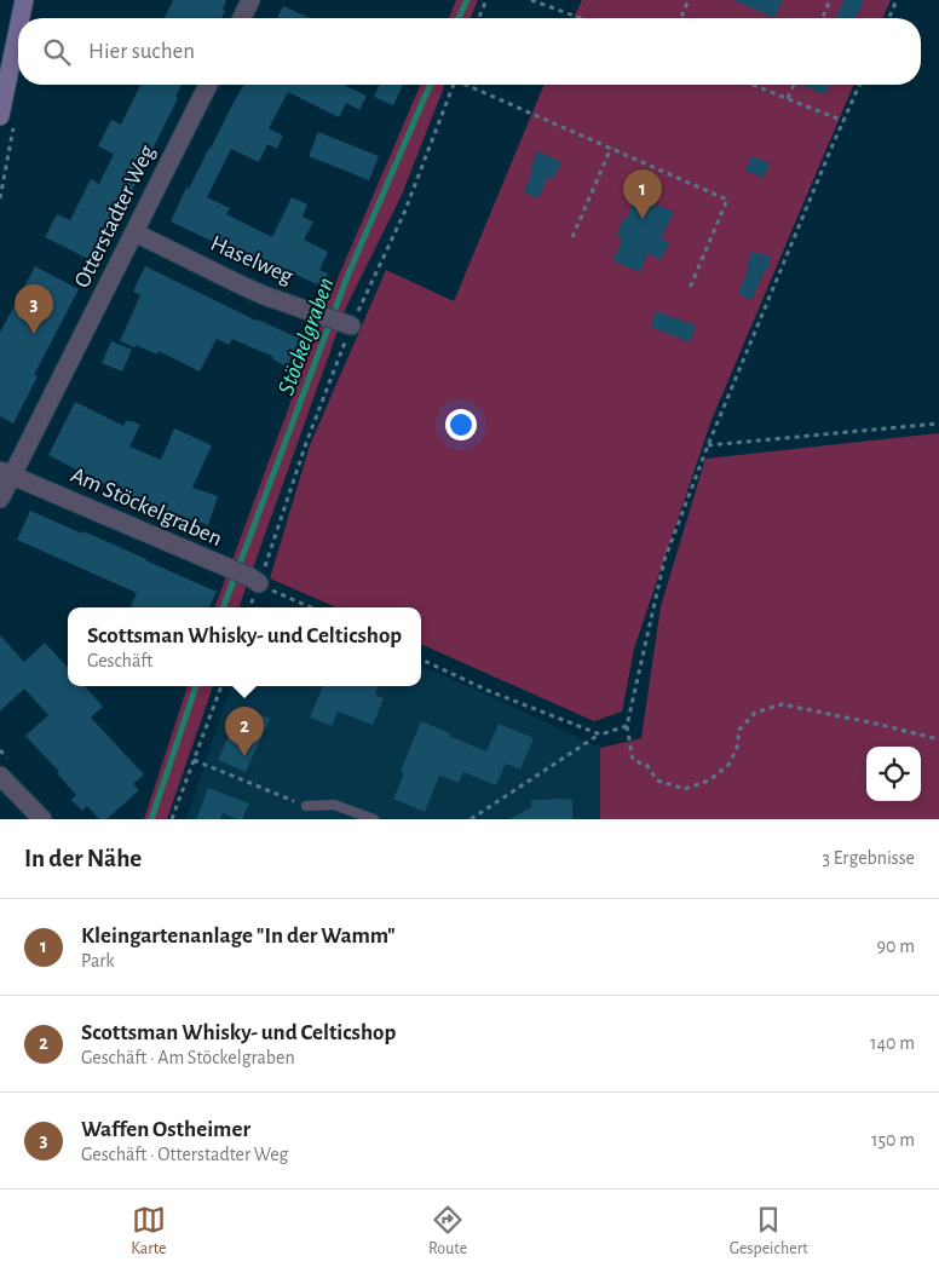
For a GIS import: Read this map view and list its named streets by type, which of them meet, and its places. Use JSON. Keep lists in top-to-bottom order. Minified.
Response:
{"streets":{"street":["Otterstadter Weg","Haselweg","Am Stöckelgraben"]},"crossings":[["Otterstadter Weg","Haselweg"],["Otterstadter Weg","Am Stöckelgraben"]],"water":["Stöckelgraben"],"page":{"search":"Hier suchen","pins":["1","3","2"],"popup":["Scottsman Whisky- und Celticshop","Geschäft"],"heading":["In der Nähe","3 Ergebnisse"],"list":[{"mark":"1","name":"Kleingartenanlage \"In der Wamm\"","note":"Park","value":"90 m"},{"mark":"2","name":"Scottsman Whisky- und Celticshop","note":"Geschäft · Am Stöckelgraben","value":"140 m"},{"mark":"3","name":"Waffen Ostheimer","note":"Geschäft · Otterstadter Weg","value":"150 m"}],"nav":["Karte","Route","Gespeichert"]}}
